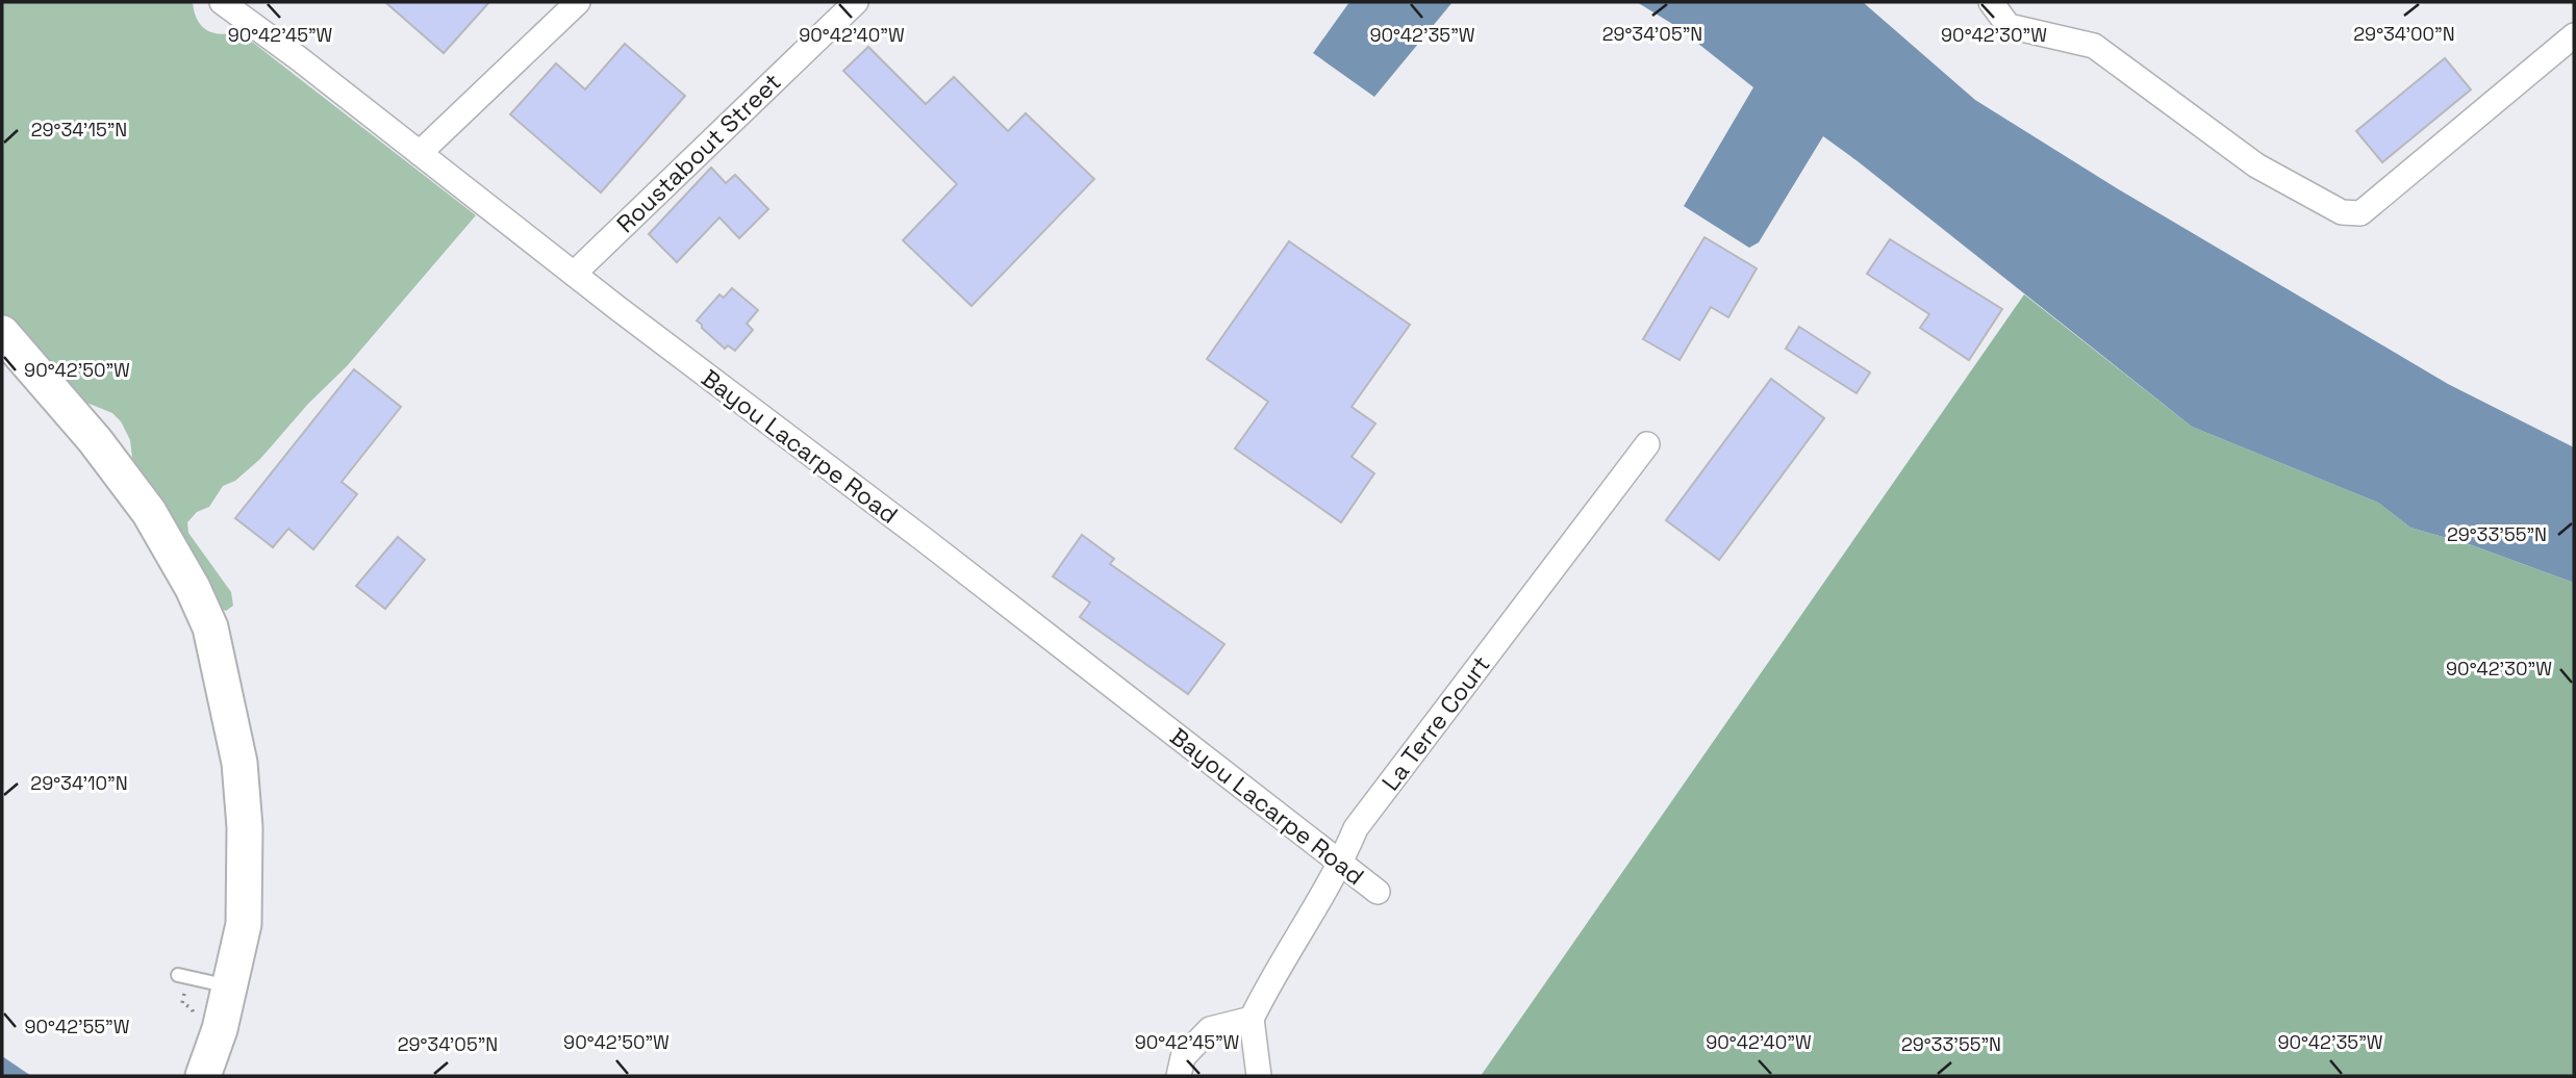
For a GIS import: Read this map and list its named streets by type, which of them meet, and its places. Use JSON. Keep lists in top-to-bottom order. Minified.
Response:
{"streets":{"street":["Roustabout Street","Bayou Lacarpe Road","La Terre Court"]},"crossings":[["Roustabout Street","Bayou Lacarpe Road"],["Bayou Lacarpe Road","La Terre Court"]],"coordinates":["29°34'05\"N","29°34'00\"N","90°42'45\"W","90°42'40\"W","90°42'35\"W","90°42'30\"W","29°34'15\"N","90°42'50\"W","29°33'55\"N","29°34'10\"N","90°42'55\"W"]}
